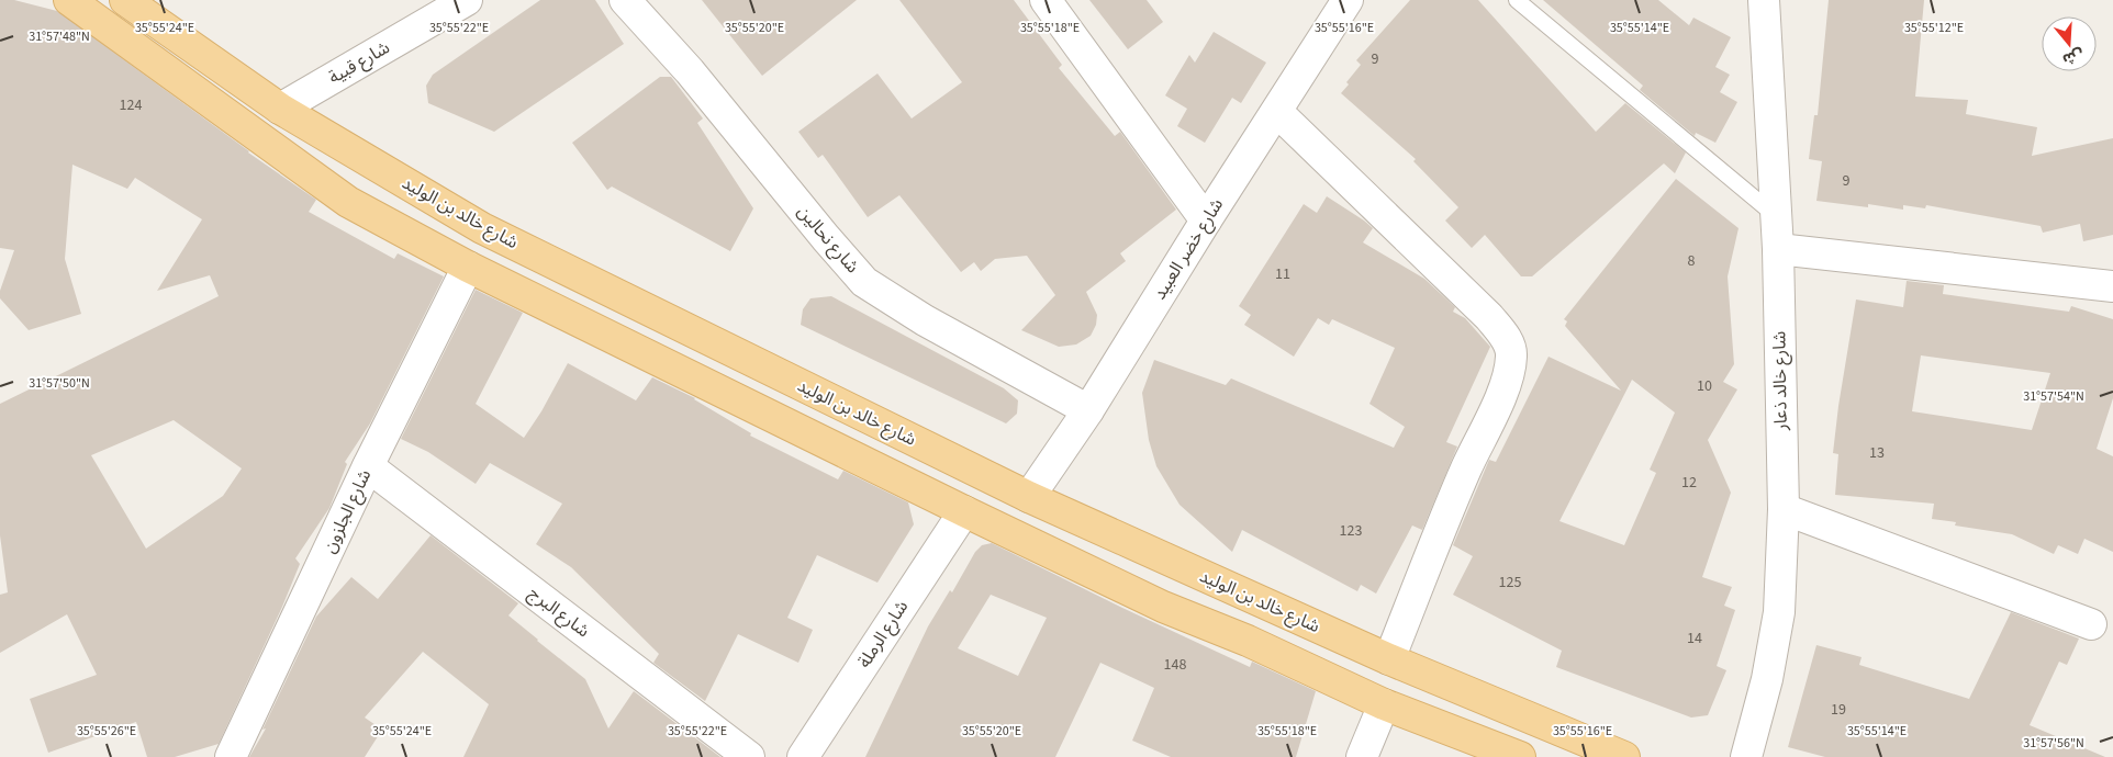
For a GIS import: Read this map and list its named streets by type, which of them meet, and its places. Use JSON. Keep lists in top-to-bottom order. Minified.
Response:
{"streets":{"main road":["شارع خالد بن الوليد"],"street":["شارع قبية","شارع نحالين","شارع خضر العبيد","شارع خالد ذعار","شارع الجلزون","شارع البرج","شارع الرملة"]},"crossings":[["شارع قبية","شارع خالد بن الوليد"],["شارع خالد بن الوليد","شارع خضر العبيد"],["شارع نحالين","شارع خضر العبيد"],["شارع الجلزون","شارع البرج"]],"house_numbers":["9","124","9","8","11","10","13","12","123","125","14","148","19"],"north":"bottom","coordinates":["35°55'24\"E","35°55'22\"E","35°55'20\"E","35°55'18\"E","35°55'16\"E","35°55'14\"E","35°55'12\"E","31°57'48\"N","31°57'50\"N","31°57'54\"N","35°55'26\"E","31°57'56\"N"]}
